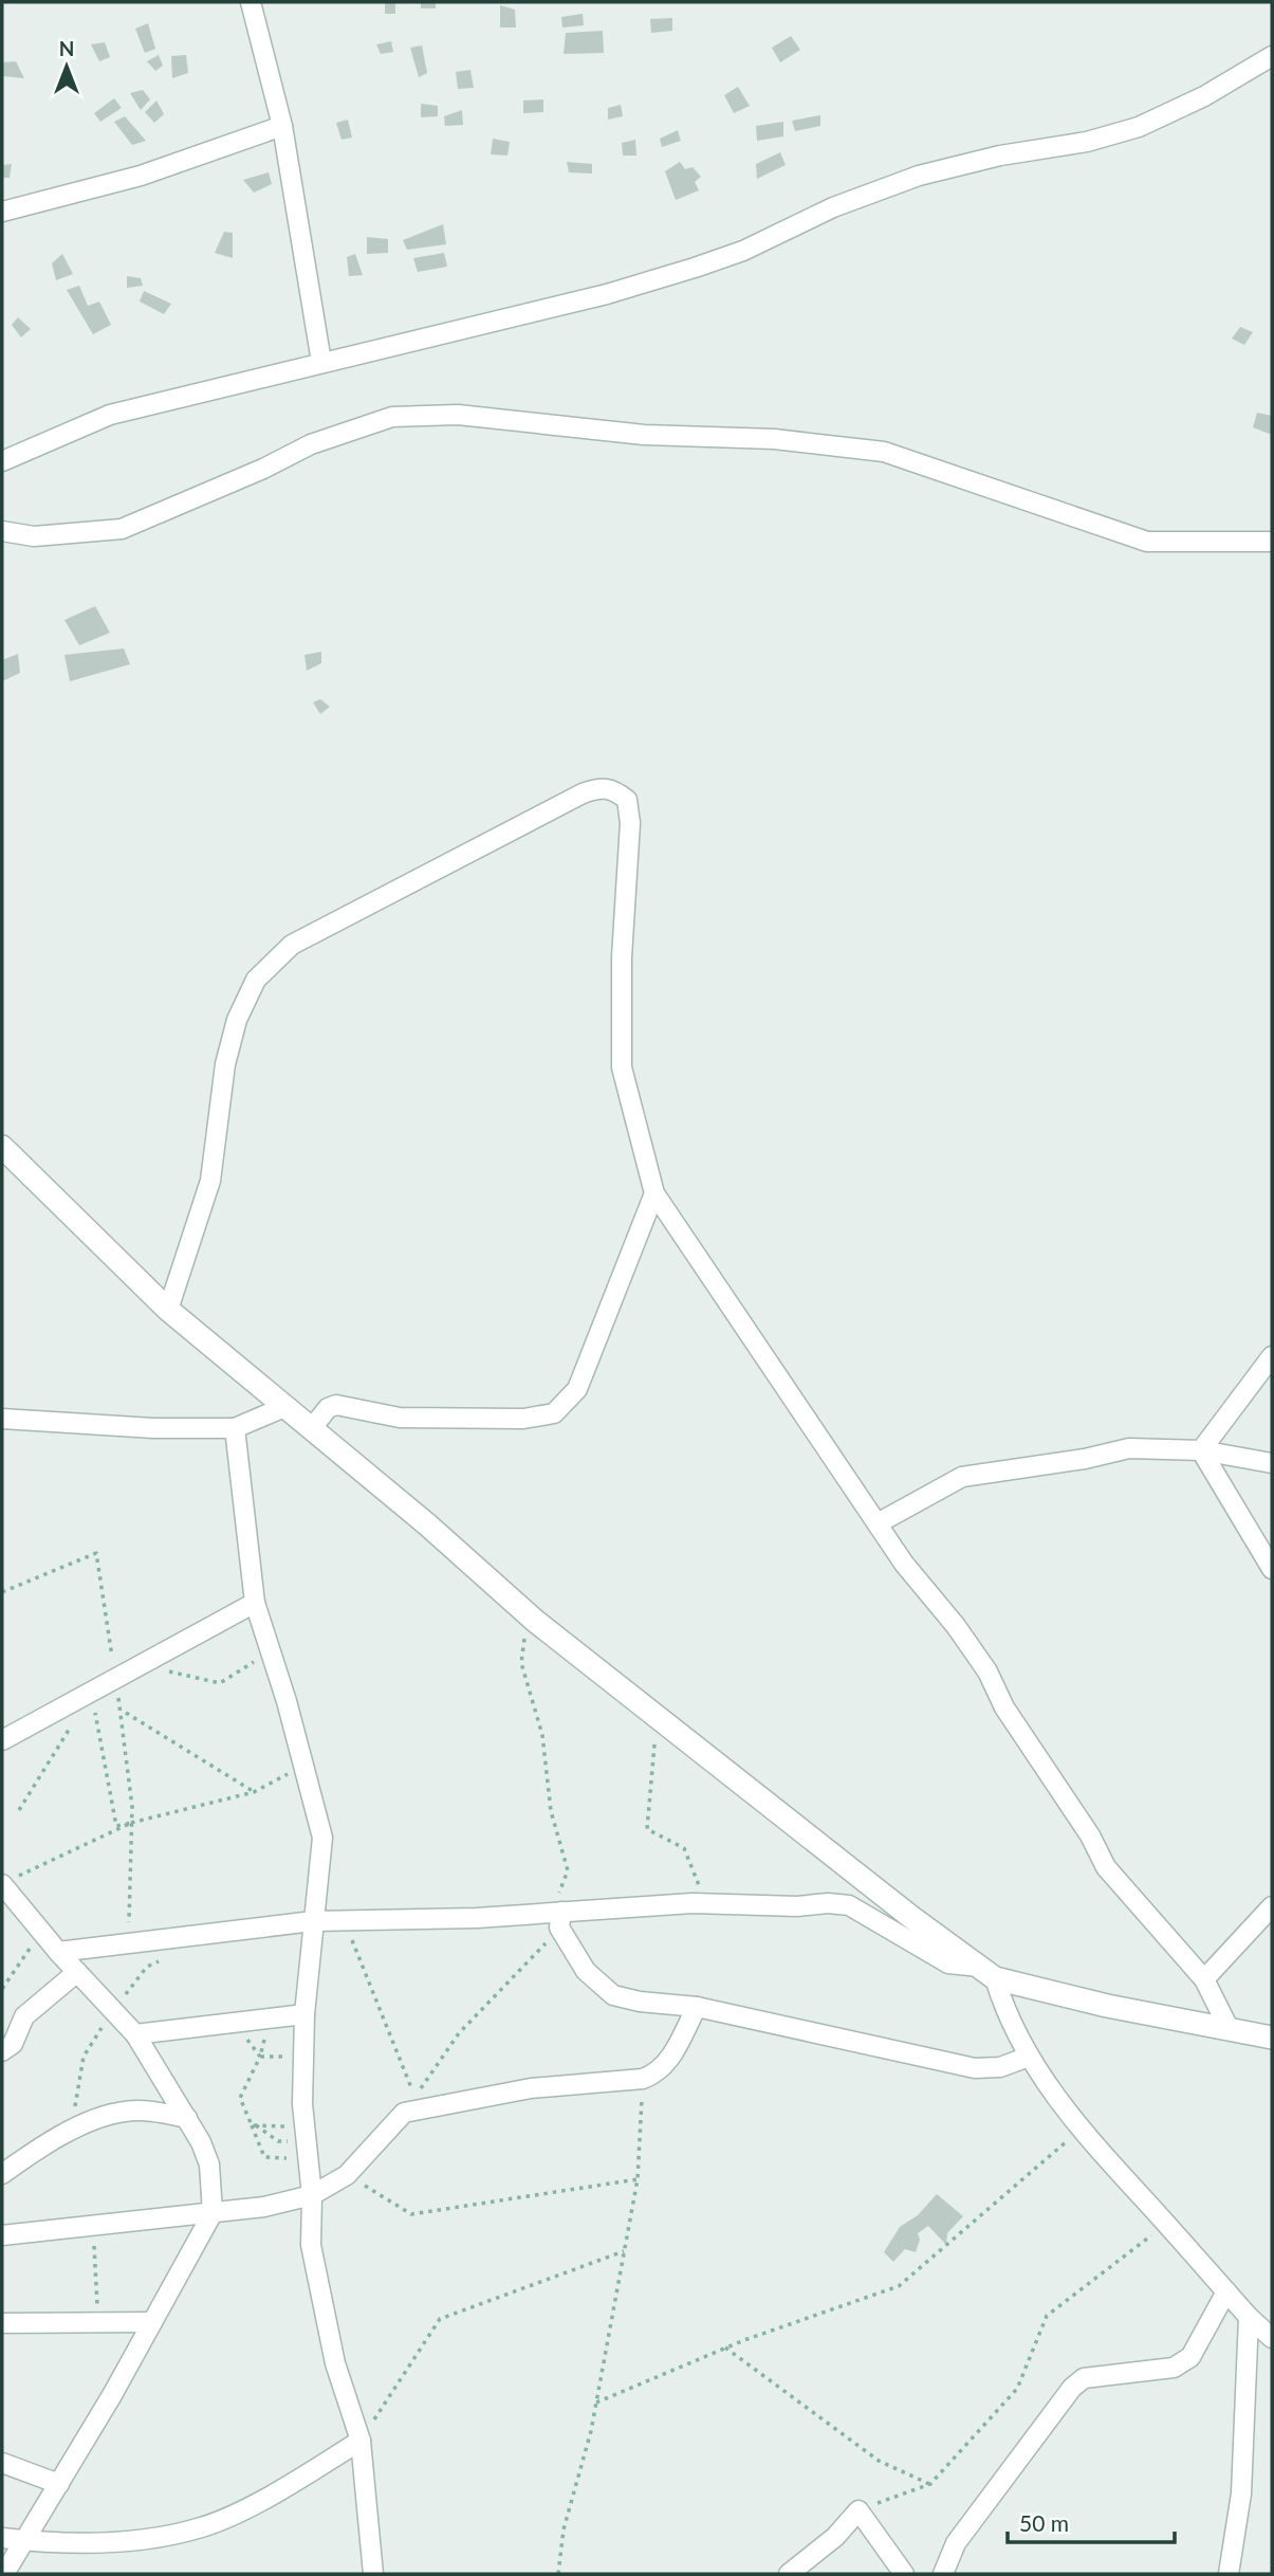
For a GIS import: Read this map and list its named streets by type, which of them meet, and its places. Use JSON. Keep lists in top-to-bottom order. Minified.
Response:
{"scale_bar":"50 m","north":"top"}
